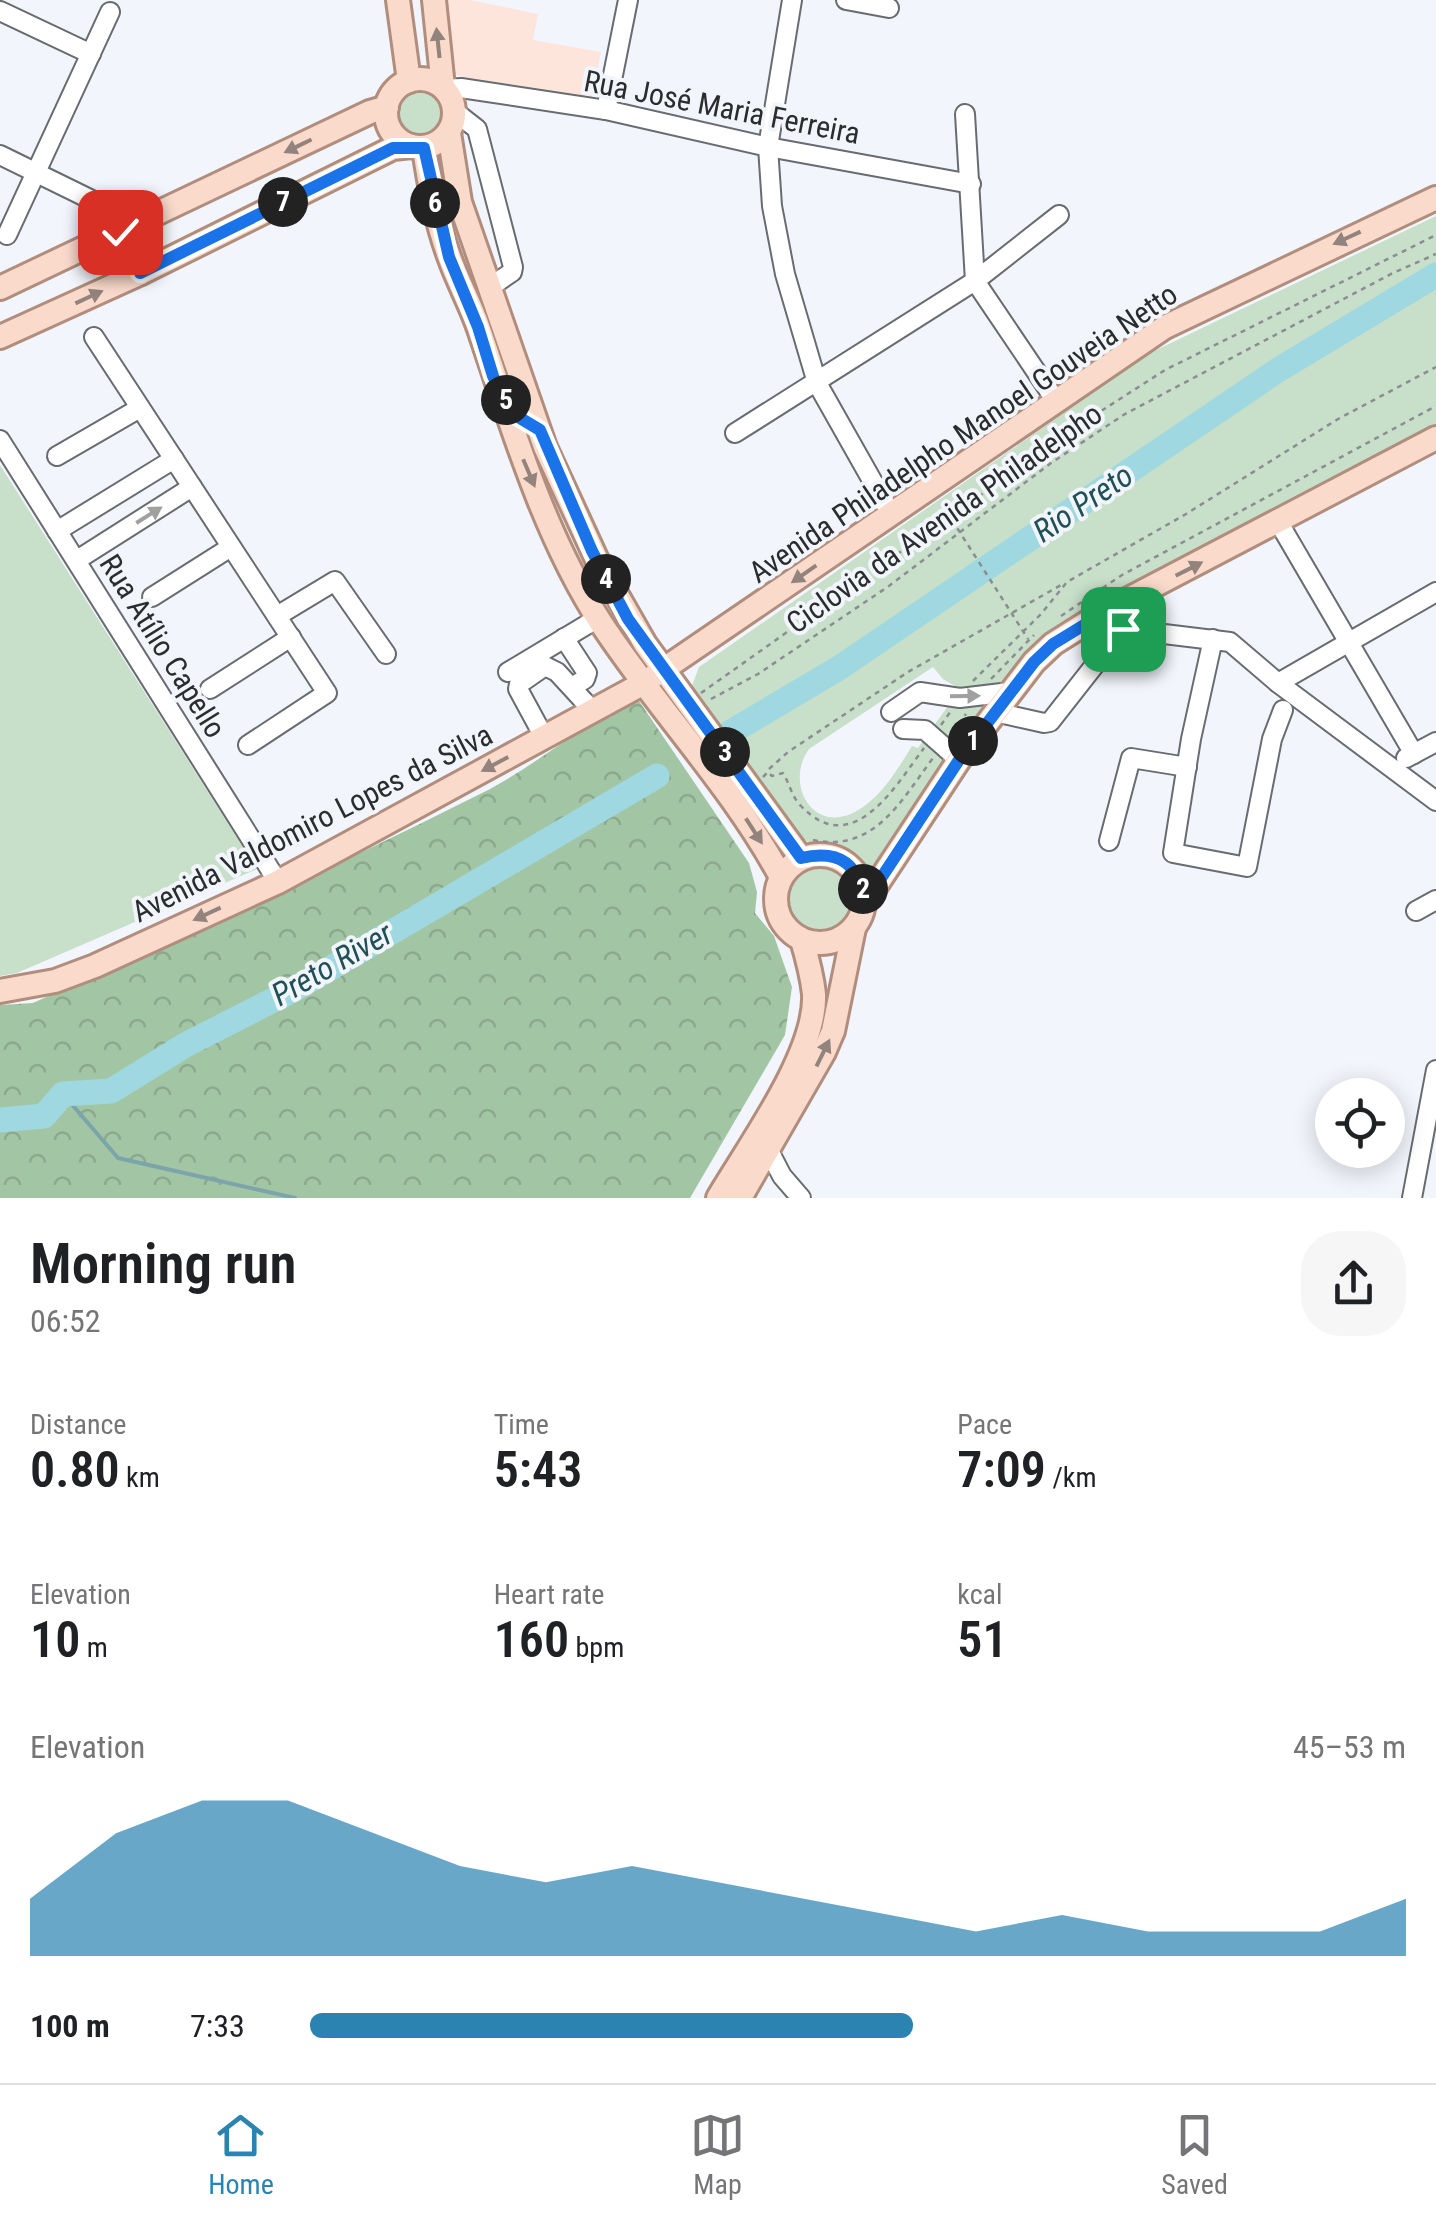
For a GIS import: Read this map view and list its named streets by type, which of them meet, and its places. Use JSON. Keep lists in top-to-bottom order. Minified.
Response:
{"streets":{"main road":["Avenida Philadelpho Manoel Gouveia Netto","Avenida Valdomiro Lopes da Silva"],"street":["Rua José Maria Ferreira","Rua Atílio Capello"],"path":["Ciclovia da Avenida Philadelpho"]},"crossings":[["Avenida Philadelpho Manoel Gouveia Netto","Avenida Valdomiro Lopes da Silva"],["Rua Atílio Capello","Avenida Valdomiro Lopes da Silva"]],"one_way":["Avenida Philadelpho Manoel Gouveia Netto","Avenida Valdomiro Lopes da Silva"],"water":["Rio Preto","Preto River"],"page":{"pins":["7","6","5","4","1","3","2"],"heading":["Morning run","06:52"],"stats":[["Distance","0.80 km"],["Time","5:43"],["Pace","7:09 /km"],["Elevation","10 m"],["Heart rate","160 bpm"],["kcal","51"]],"chart":["Elevation","45–53 m"],"list":[{"name":"100 m","note":"7:33"}],"tabs":["Home","Map","Saved"]}}
